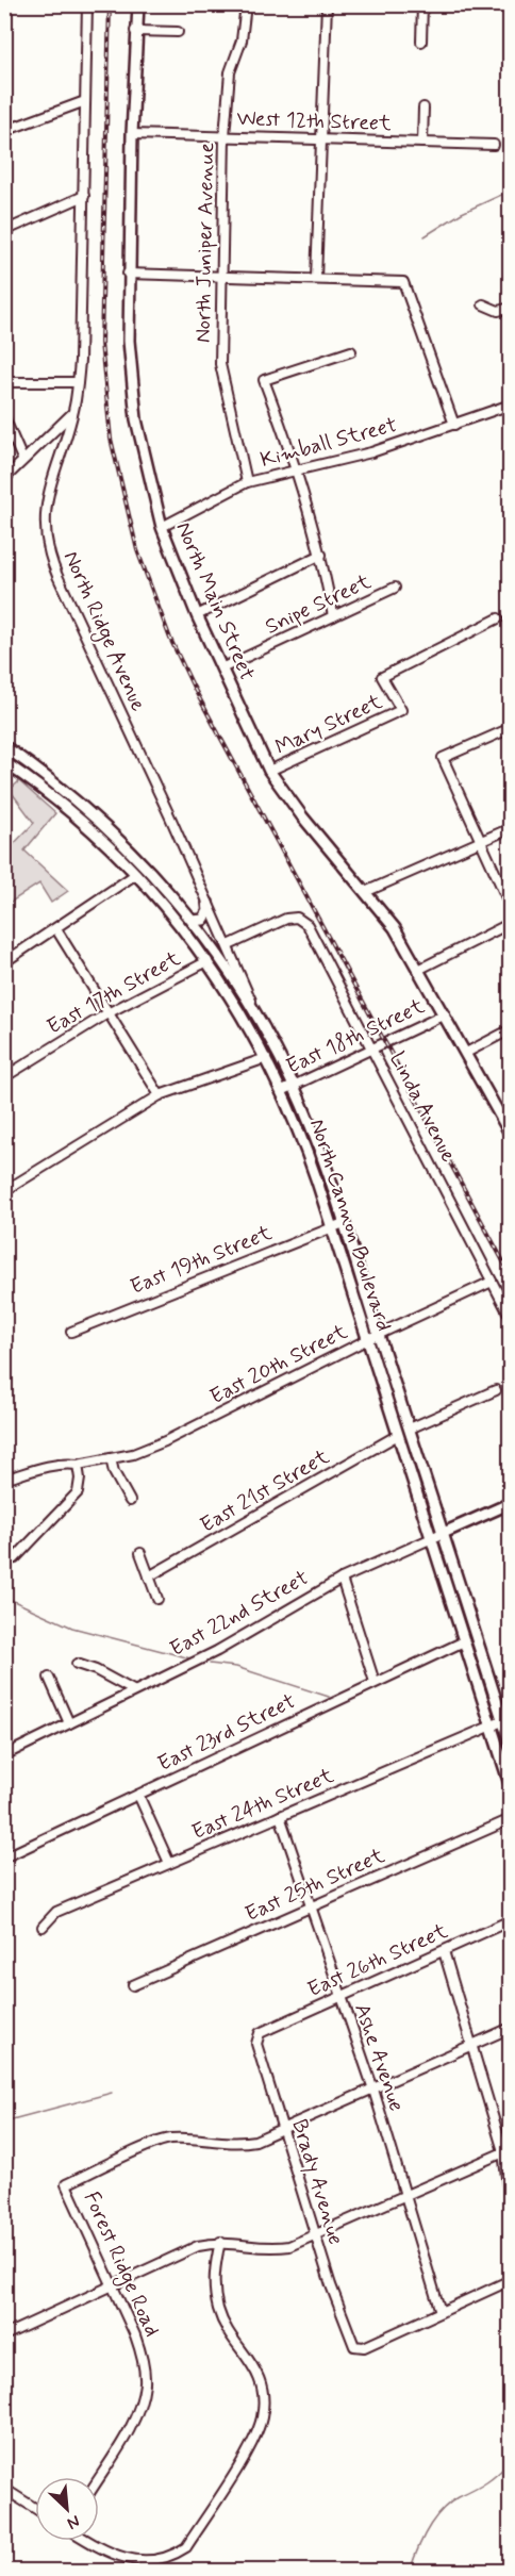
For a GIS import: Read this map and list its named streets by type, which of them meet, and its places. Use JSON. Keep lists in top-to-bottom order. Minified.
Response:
{"streets":{"main road":["North Main Street","North Cannon Boulevard","East 22nd Street"],"street":["West 12th Street","North Juniper Avenue","Kimball Street","Snipe Street","North Ridge Avenue","Mary Street","East 17th Street","East 18th Street","Linda Avenue","East 19th Street","East 20th Street","East 21st Street","East 23rd Street","East 24th Street","East 25th Street","East 26th Street","Ashe Avenue","Brady Avenue","Forest Ridge Road"]},"crossings":[["West 12th Street","North Juniper Avenue"],["West 12th Street","North Main Street"],["North Juniper Avenue","Kimball Street"],["Kimball Street","North Main Street"],["North Main Street","Snipe Street"],["North Main Street","Mary Street"],["North Main Street","East 18th Street"],["North Ridge Avenue","Linda Avenue"],["North Ridge Avenue","North Cannon Boulevard"],["East 17th Street","North Cannon Boulevard"],["East 18th Street","Linda Avenue"],["East 18th Street","North Cannon Boulevard"],["Linda Avenue","East 20th Street"],["North Cannon Boulevard","East 19th Street"],["North Cannon Boulevard","East 20th Street"],["North Cannon Boulevard","East 21st Street"],["North Cannon Boulevard","East 22nd Street"],["North Cannon Boulevard","East 23rd Street"],["North Cannon Boulevard","East 24th Street"],["East 24th Street","Ashe Avenue"],["East 25th Street","Ashe Avenue"],["East 26th Street","Ashe Avenue"],["East 26th Street","Brady Avenue"],["Ashe Avenue","Brady Avenue"],["Brady Avenue","Forest Ridge Road"]],"north":"bottom right"}
